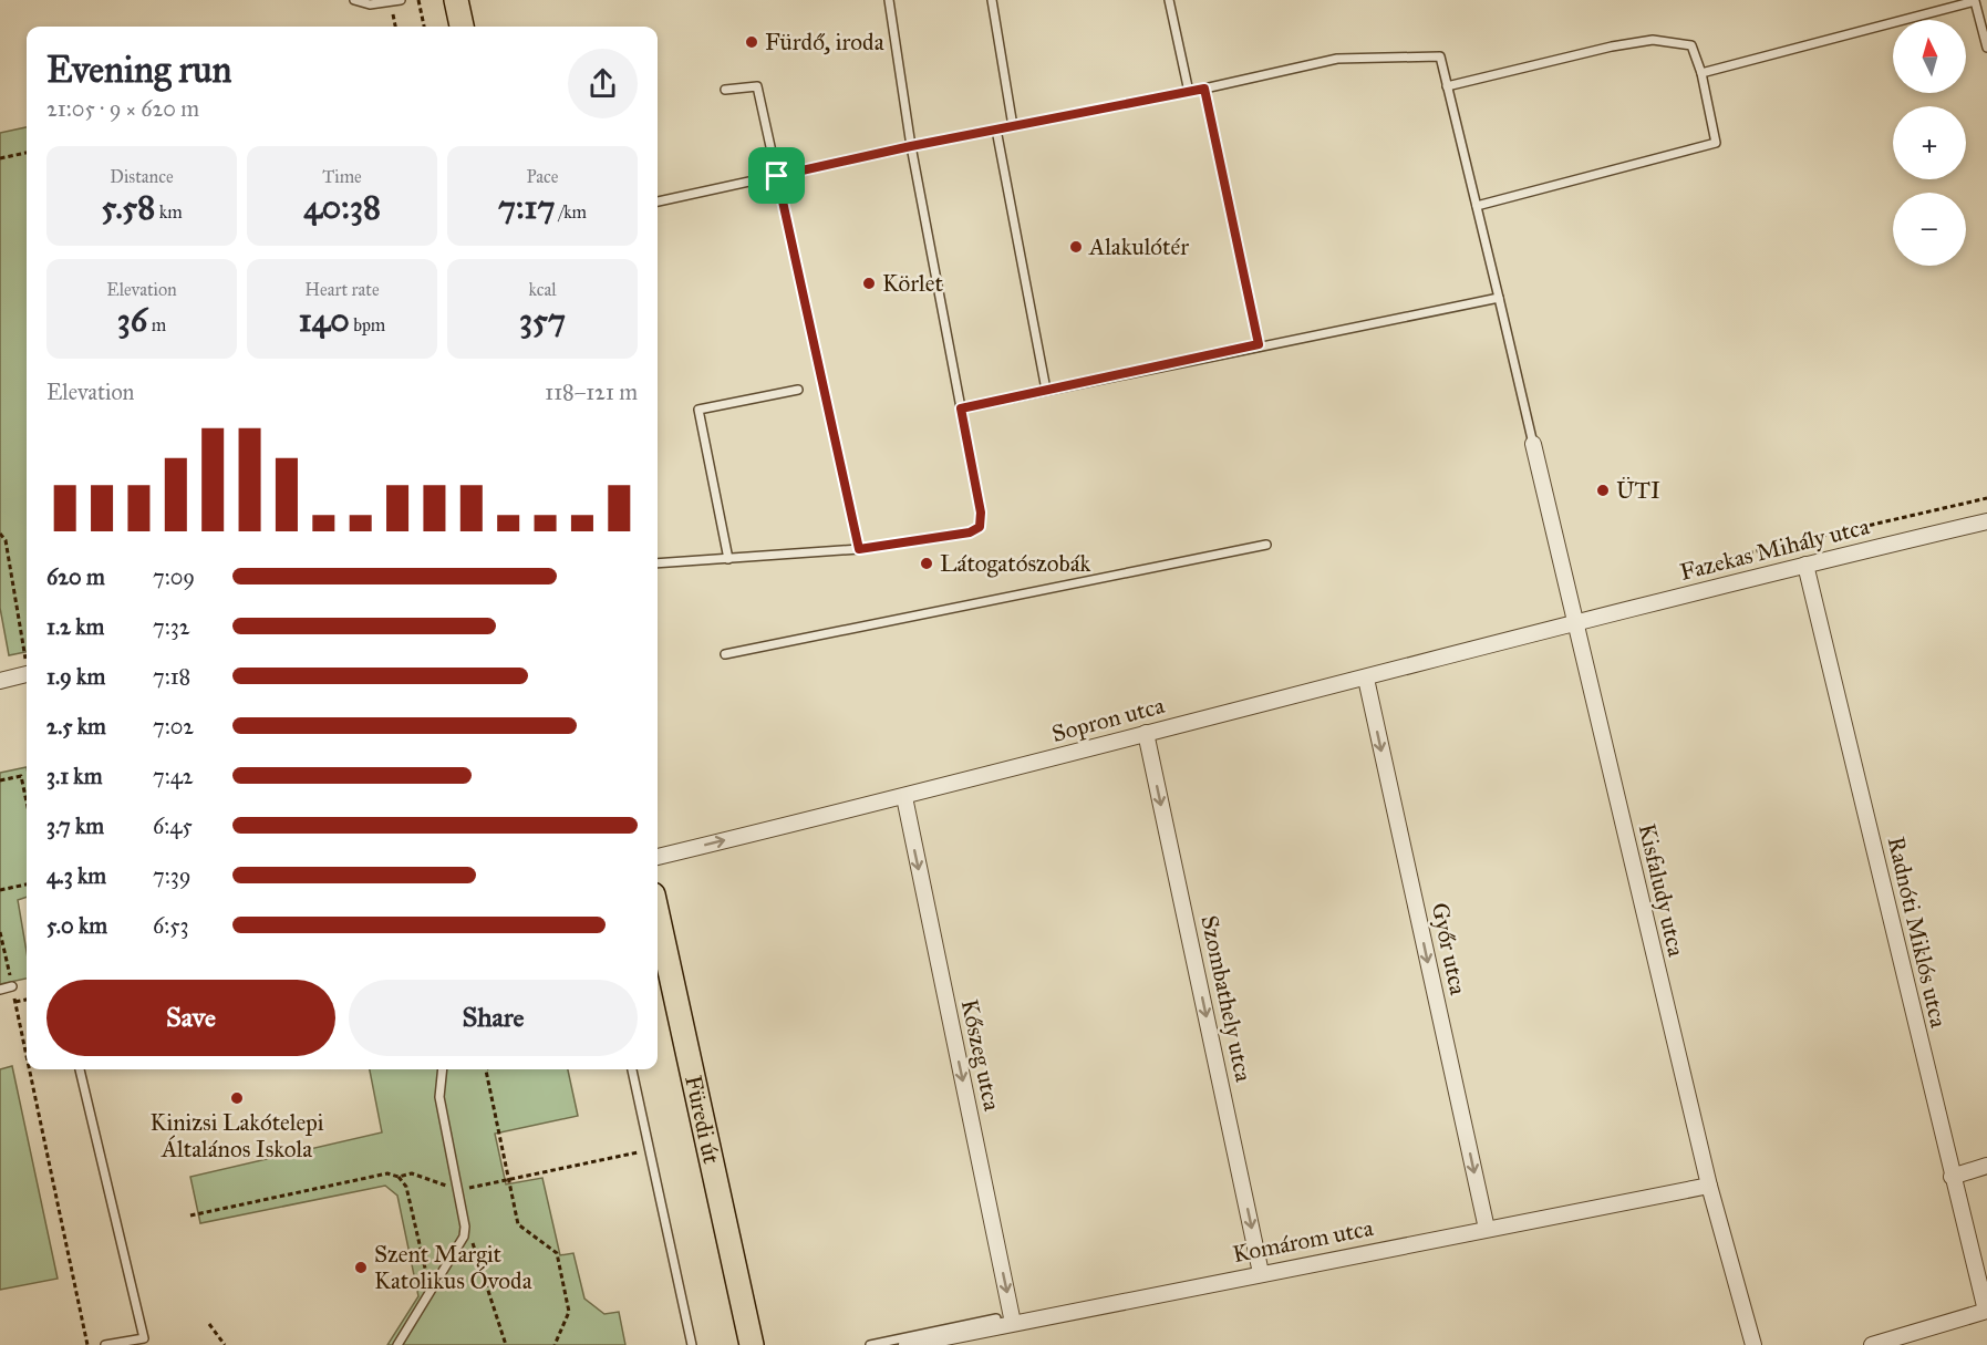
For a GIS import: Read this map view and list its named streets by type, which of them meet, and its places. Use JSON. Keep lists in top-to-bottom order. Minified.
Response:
{"streets":{"main road":["Füredi út"],"street":["Fazekas Mihály utca","Sopron utca","Kisfaludy utca","Radnóti Miklós utca","Győr utca","Szombathely utca","Kőszeg utca","Komárom utca"]},"crossings":[["Fazekas Mihály utca","Sopron utca"],["Fazekas Mihály utca","Kisfaludy utca"],["Fazekas Mihály utca","Radnóti Miklós utca"],["Sopron utca","Kisfaludy utca"],["Sopron utca","Győr utca"],["Sopron utca","Szombathely utca"],["Sopron utca","Kőszeg utca"],["Kisfaludy utca","Komárom utca"],["Győr utca","Komárom utca"],["Szombathely utca","Komárom utca"],["Kőszeg utca","Komárom utca"]],"one_way":["Győr utca","Szombathely utca","Kőszeg utca"],"places":["Fürdő, iroda","Alakulótér","Körlet","ÜTI","Látogatószobák","Kinizsi Lakótelepi Általános Iskola","Szent Margit Katolikus Óvoda"],"north":"top","page":{"map_buttons":["+","−"],"heading":["Evening run","21:05 · 9 × 620 m"],"stats":[["Distance","5.58 km"],["Time","40:38"],["Pace","7:17 /km"],["Elevation","36 m"],["Heart rate","140 bpm"],["kcal","357"]],"chart":["Elevation","118–121 m"],"list":[{"name":"620 m","note":"7:09"},{"name":"1.2 km","note":"7:32"},{"name":"1.9 km","note":"7:18"},{"name":"2.5 km","note":"7:02"},{"name":"3.1 km","note":"7:42"},{"name":"3.7 km","note":"6:45"},{"name":"4.3 km","note":"7:39"},{"name":"5.0 km","note":"6:53"}],"buttons":["Save","Share"]}}
